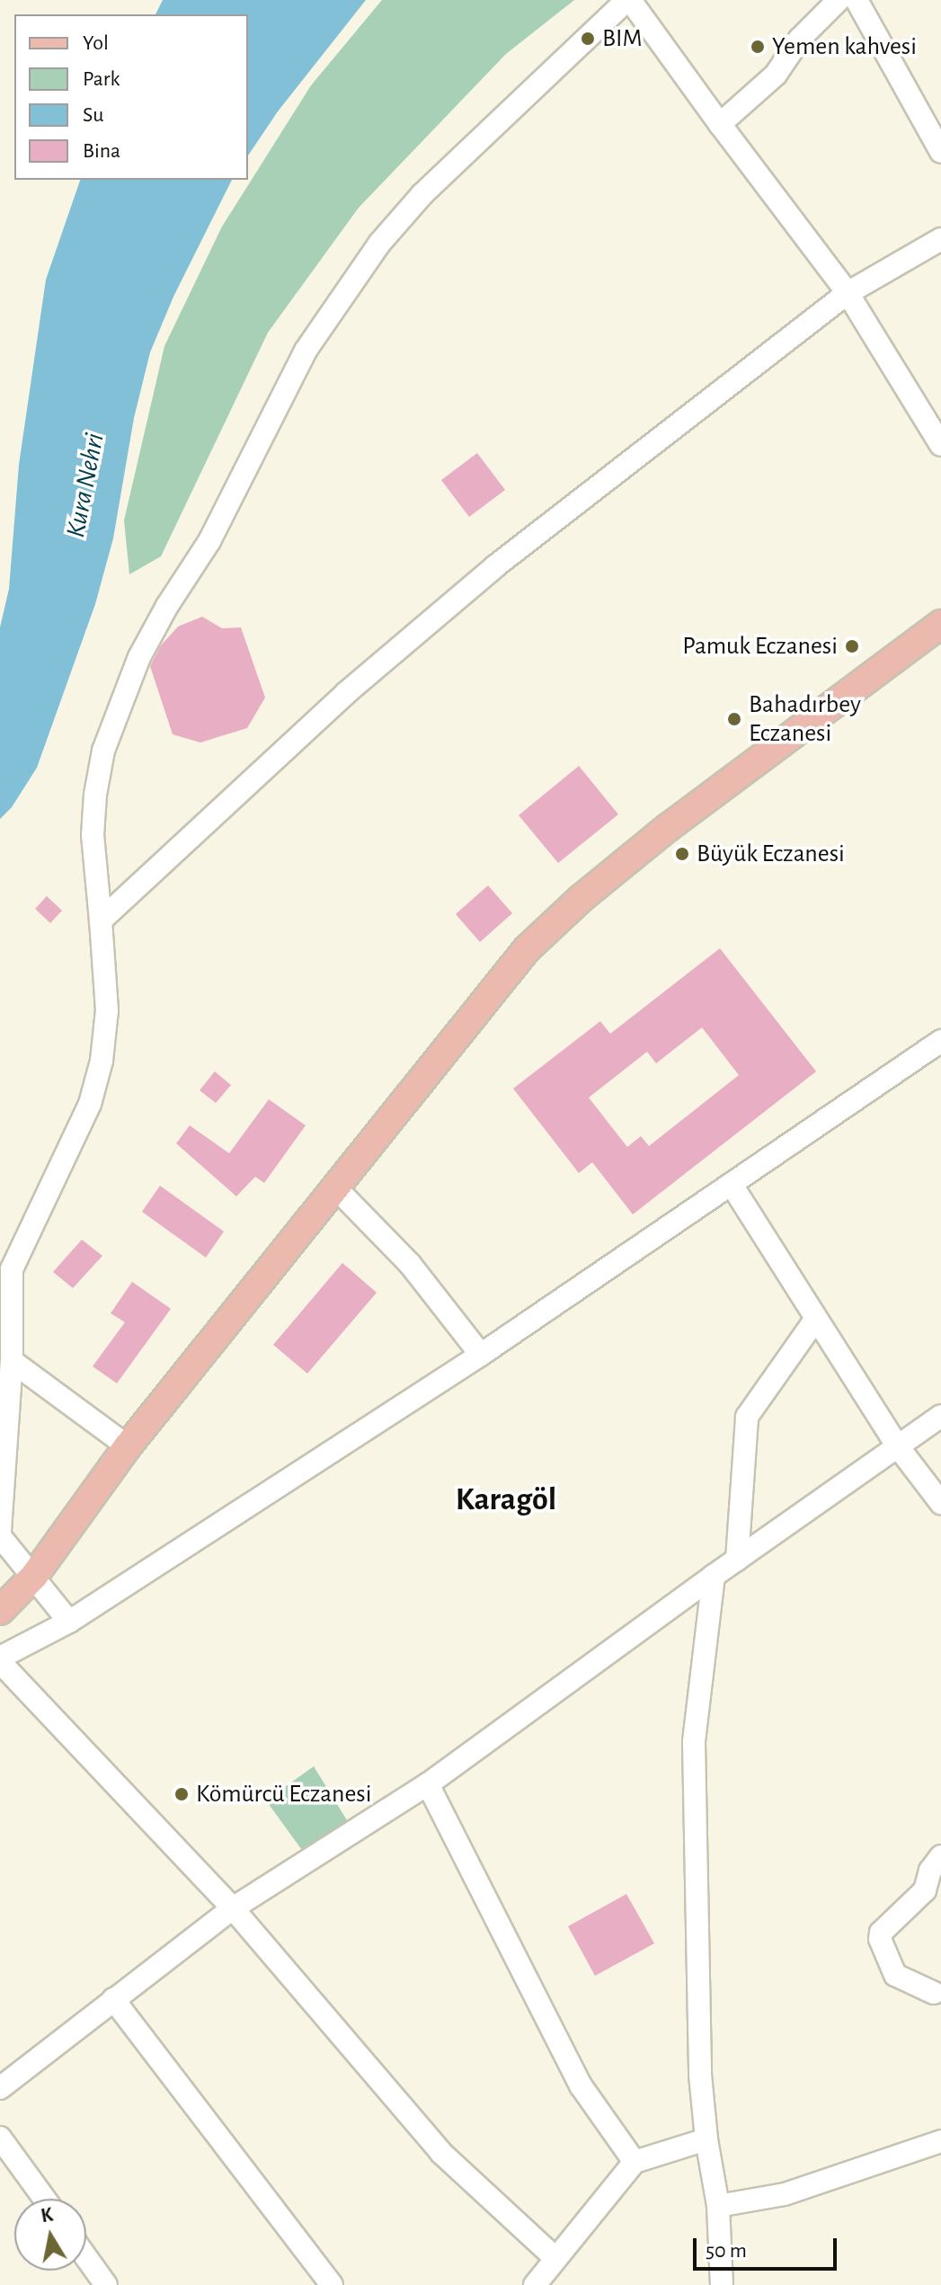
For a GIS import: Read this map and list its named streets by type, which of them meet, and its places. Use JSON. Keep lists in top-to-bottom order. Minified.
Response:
{"districts":["Karagöl"],"water":["Kura Nehri"],"places":["BIM","Yemen kahvesi","Pamuk Eczanesi","Bahadırbey Eczanesi","Büyük Eczanesi","Kömürcü Eczanesi"],"legend":["Yol","Park","Su","Bina"],"scale_bar":"50 m","north":"top"}
